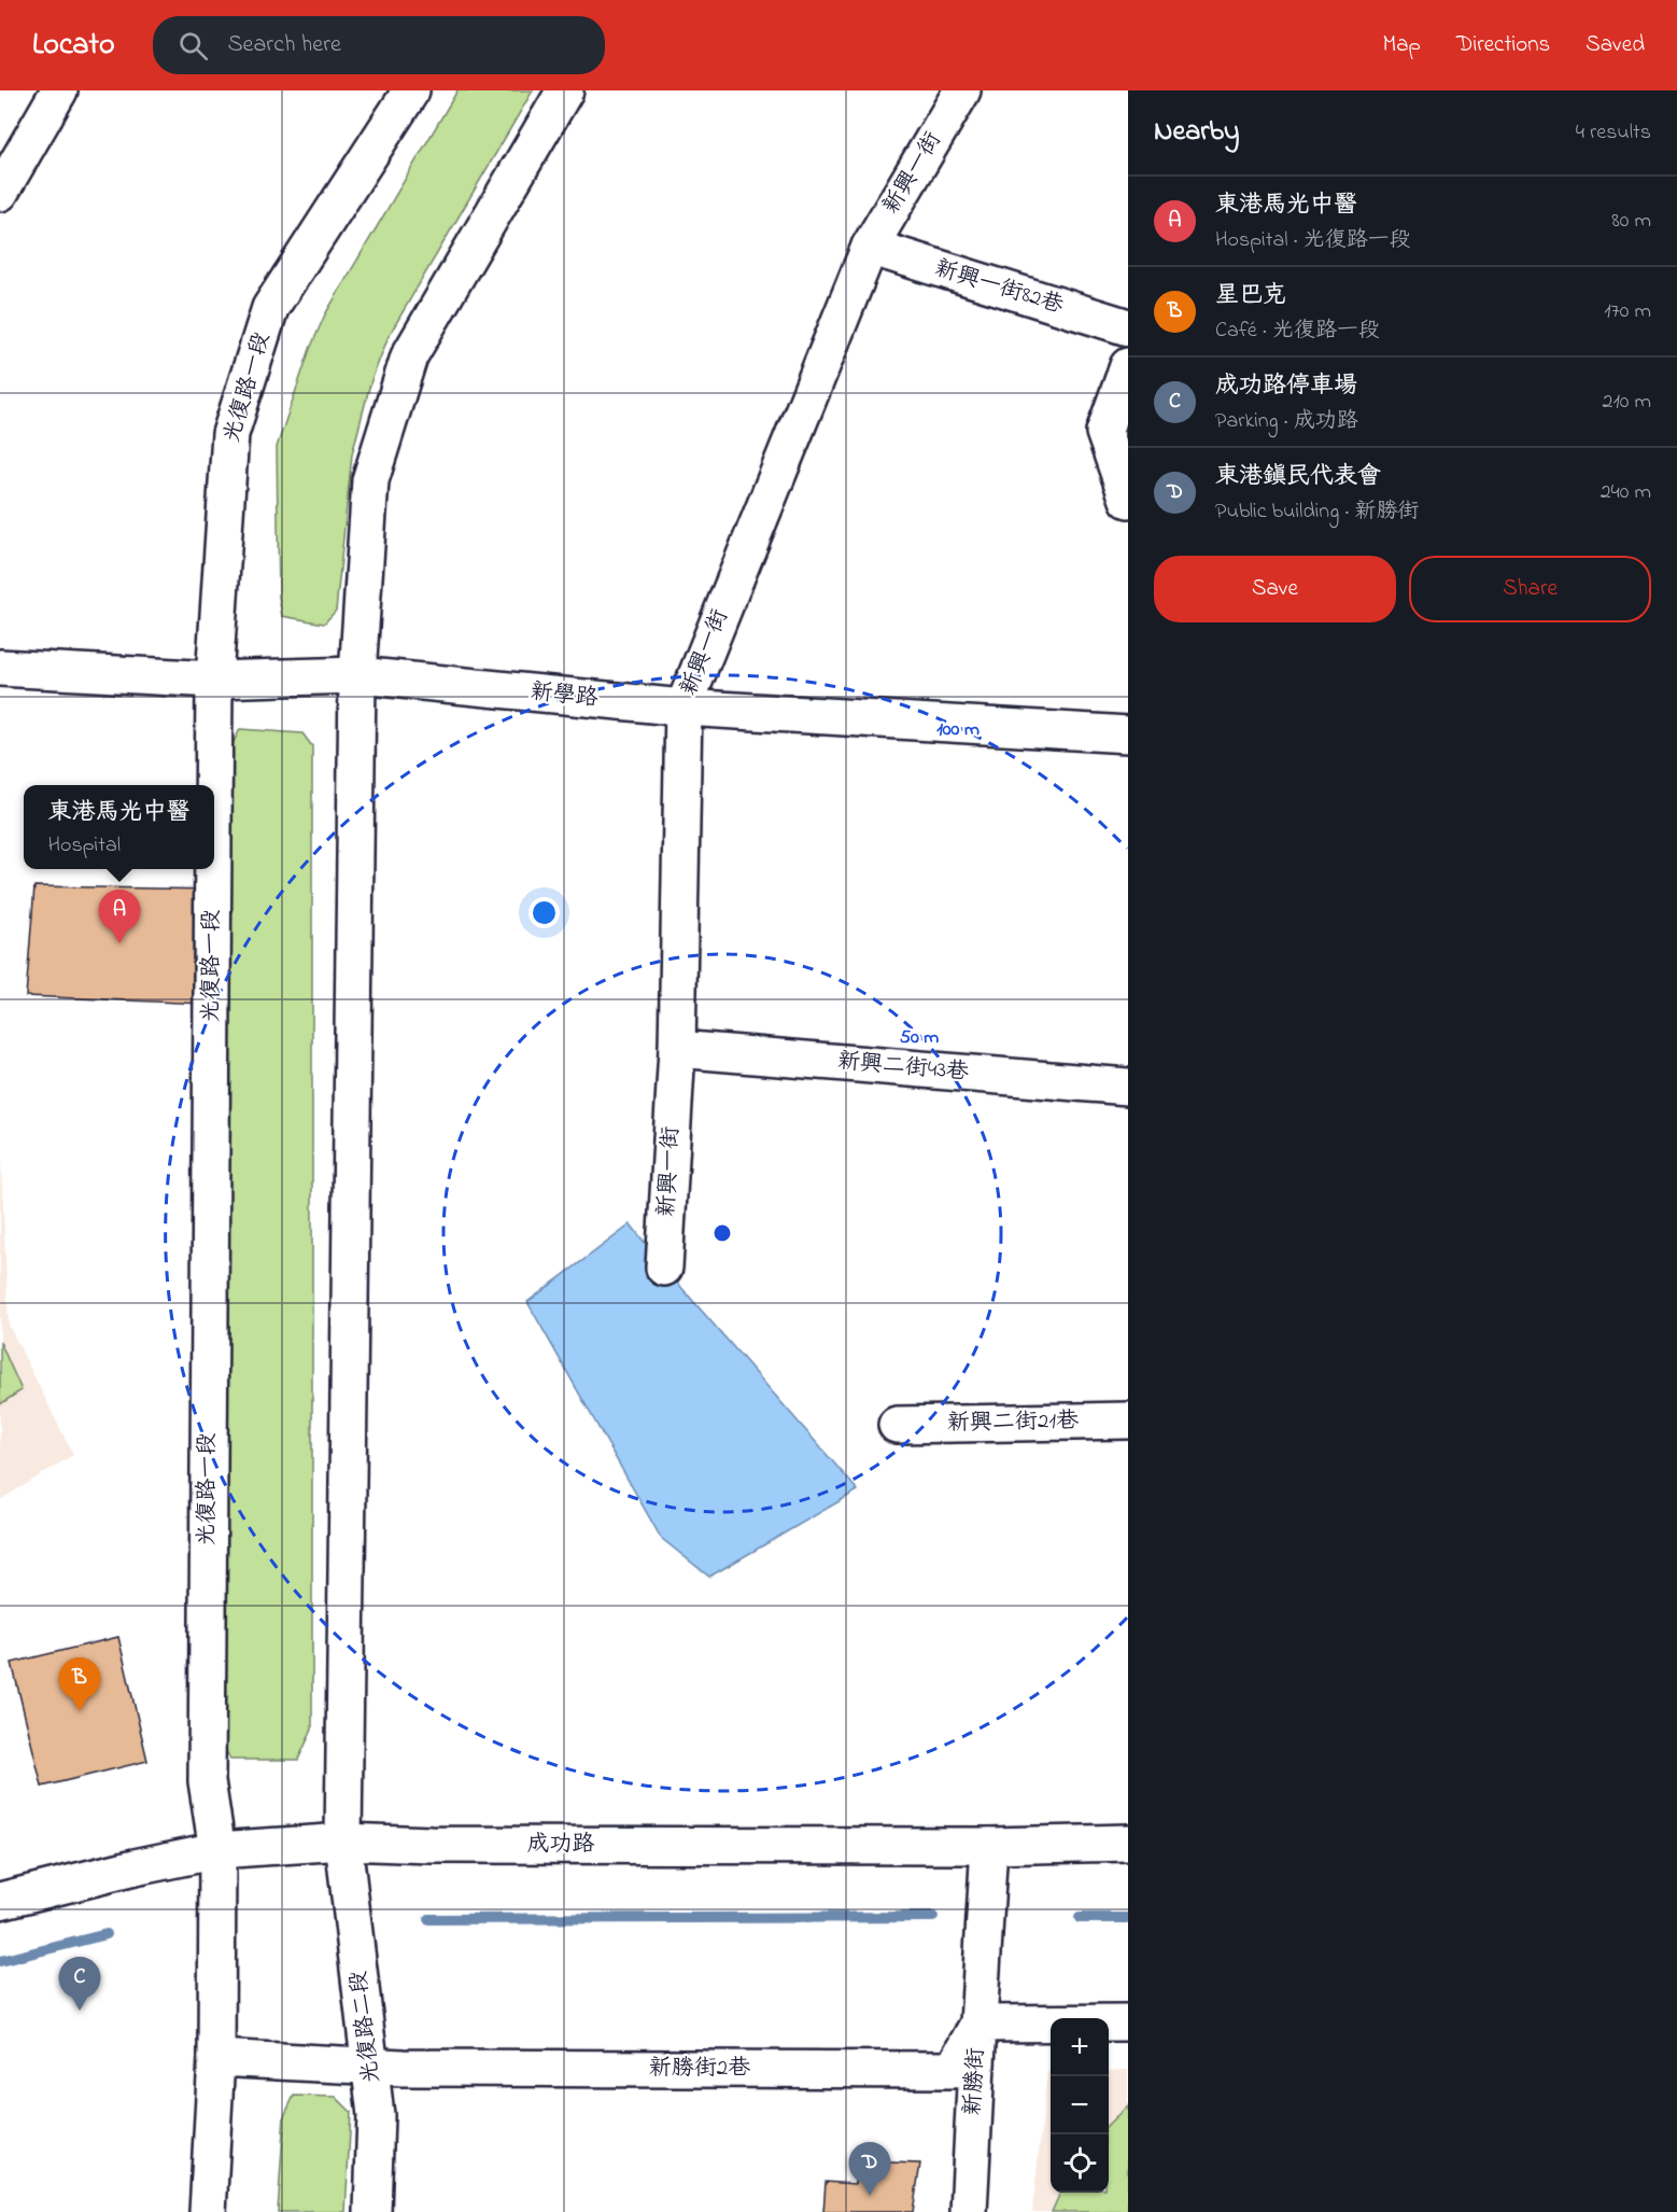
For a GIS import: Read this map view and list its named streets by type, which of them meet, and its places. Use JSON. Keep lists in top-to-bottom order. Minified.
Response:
{"streets":{"street":["新興一街","新興一街82巷","光復路一段","新學路","新興二街43巷","新興二街21巷","成功路","光復路二段","新勝街2巷","新勝街"]},"crossings":[["新興一街","新興一街82巷"],["新興一街","新學路"],["新興一街","新興二街43巷"],["光復路一段","新學路"],["光復路一段","成功路"],["成功路","光復路二段"],["成功路","新勝街2巷"],["光復路二段","新勝街2巷"],["新勝街2巷","新勝街"]],"page":{"header":"Locato","search":"Search here","nav":["Map","Directions","Saved"],"heading":["Nearby","4 results"],"list":[{"mark":"A","name":"東港馬光中醫","note":"Hospital · 光復路一段","value":"80 m"},{"mark":"B","name":"星巴克","note":"Café · 光復路一段","value":"170 m"},{"mark":"C","name":"成功路停車場","note":"Parking · 成功路","value":"210 m"},{"mark":"D","name":"東港鎮民代表會","note":"Public building · 新勝街","value":"240 m"}],"buttons":["Save","Share"],"popup":["東港馬光中醫","Hospital"],"pins":["A","B","C","D"],"map_buttons":["+","−"]},"rings":["100 m","50 m"]}
